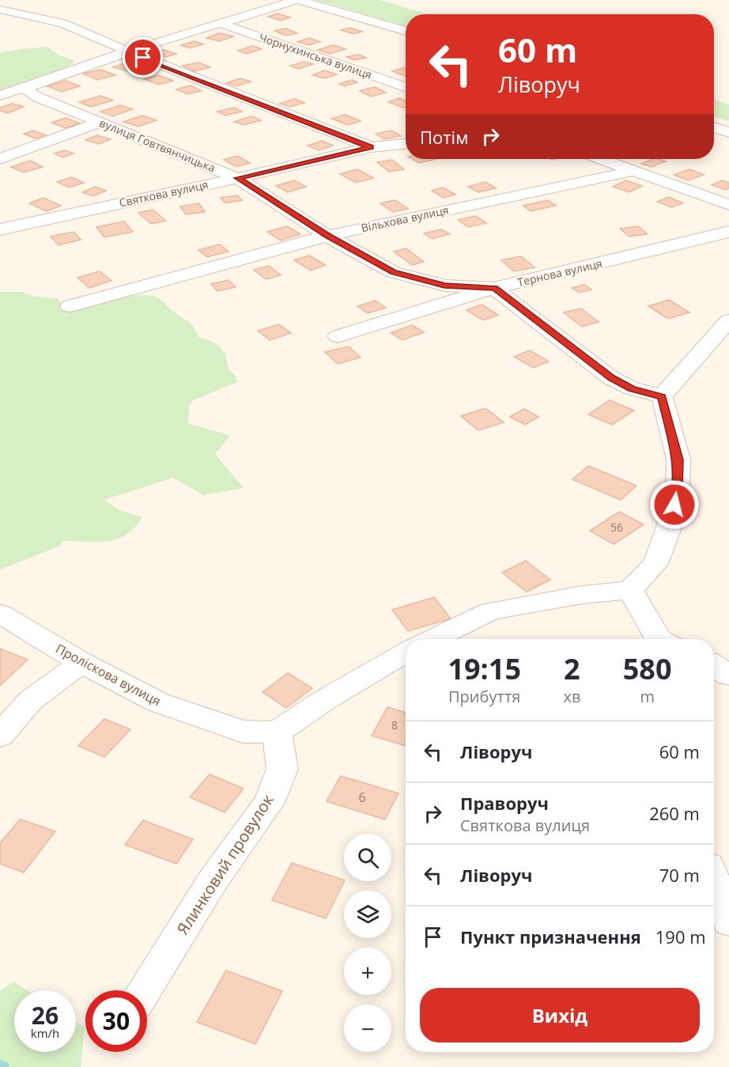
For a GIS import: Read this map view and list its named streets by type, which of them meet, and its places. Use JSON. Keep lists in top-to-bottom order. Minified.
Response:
{"streets":{"street":["Чорнухинська вулиця","вулиця Говтвянчицька","Святкова вулиця","Вільхова вулиця","Тернова вулиця","Проліскова вулиця","Ялинковий провулок"]},"crossings":[["вулиця Говтвянчицька","Святкова вулиця"],["вулиця Говтвянчицька","Вільхова вулиця"],["вулиця Говтвянчицька","Тернова вулиця"],["Проліскова вулиця","Ялинковий провулок"]],"house_numbers":["56","8","6"],"page":{"turn":["60 m","Ліворуч"],"then":"Потім","eta":["19:15","Прибуття","2","хв","580","m"],"list":[{"name":"Ліворуч","value":"60 m"},{"name":"Праворуч","note":"Святкова вулиця","value":"260 m"},{"name":"Ліворуч","value":"70 m"},{"name":"Пункт призначення","value":"190 m"}],"map_buttons":["+","−"],"buttons":"Вихід","speed":"26 km/h","limit":"30"}}
